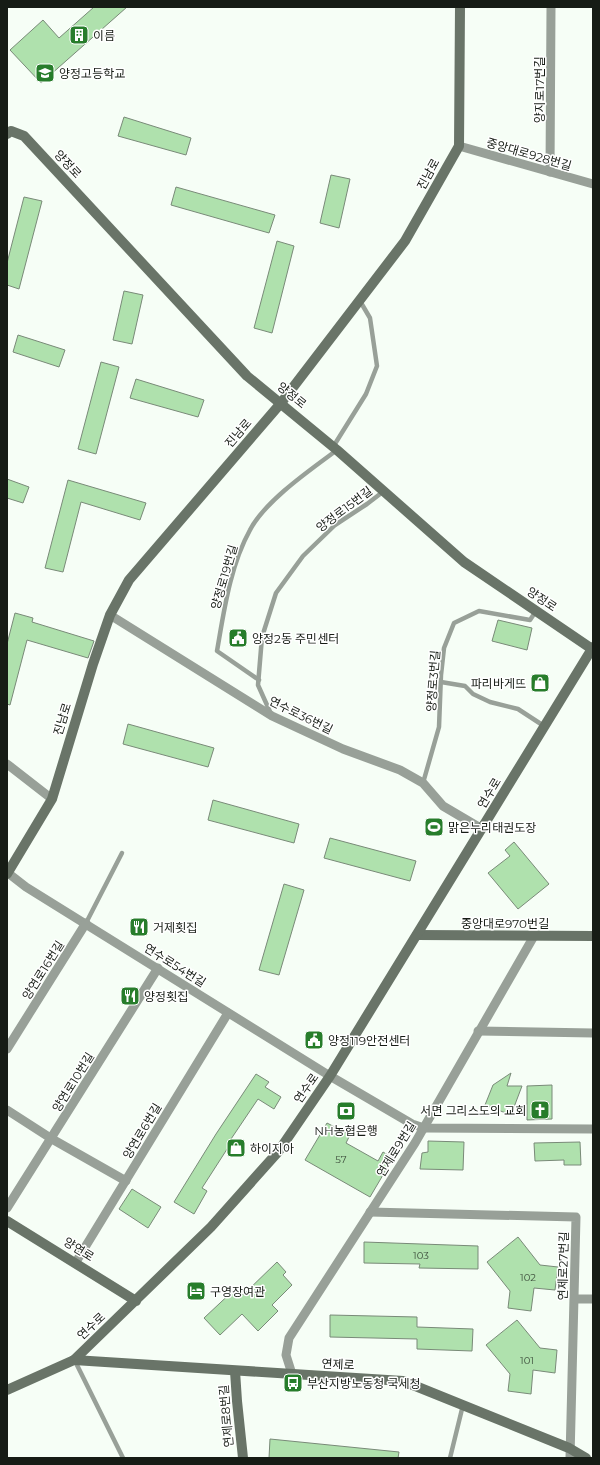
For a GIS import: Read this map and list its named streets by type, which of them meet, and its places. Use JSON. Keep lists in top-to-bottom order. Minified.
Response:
{"streets":{"street":["양지로17번길","중앙대로928번길","양정로","진남로","연수로36번길","연수로","중앙대로970번길","연수로54번길","양연로16번길","양연로10번길","양연로6번길","연제로9번길","양연로","연제로27번길","연제로","연제로8번길"],"lane":["양정로15번길","양정로19번길","양정로3번길"]},"crossings":[["양지로17번길","중앙대로928번길"],["중앙대로928번길","진남로"],["양정로","진남로"],["양정로","양정로15번길"],["양정로","양정로19번길"],["양정로","양정로3번길"],["양정로","연수로"],["진남로","연수로36번길"],["진남로","연수로54번길"],["양정로15번길","양정로19번길"],["양정로15번길","연수로36번길"],["양정로3번길","연수로36번길"],["연수로36번길","연수로"],["연수로","중앙대로970번길"],["연수로","연수로54번길"],["연수로","양연로"],["연수로","연제로"],["중앙대로970번길","연제로9번길"],["연수로54번길","양연로16번길"],["연수로54번길","양연로10번길"],["연수로54번길","양연로6번길"],["연수로54번길","연제로9번길"],["양연로6번길","양연로"],["연제로9번길","연제로27번길"],["연제로9번길","연제로"],["연제로27번길","연제로"],["연제로","연제로8번길"]],"places":{"building":["이름"],"school or university":["양정고등학교"],"public building":["양정2동 주민센터","양정119안전센터"],"shop":["파리바게뜨","하이지아"],"sports":["맑은누리태권도장"],"restaurant":["거제횟집","양정횟집"],"church":["서면 그리스도의 교회"],"bank":["NH농협은행"],"hotel":["구영장여관"],"bus stop":["부산지방노동청 국세청"]},"house_numbers":["57","103","102","101"]}
